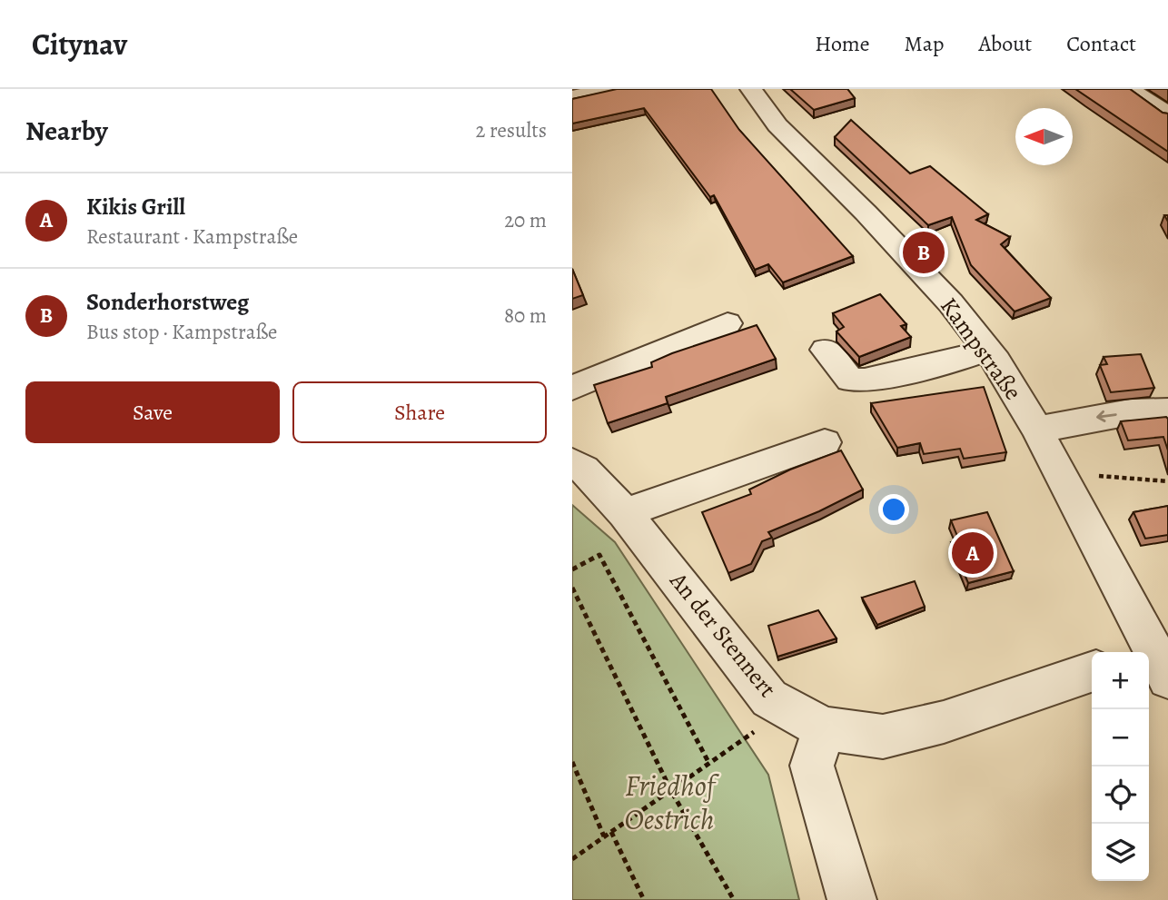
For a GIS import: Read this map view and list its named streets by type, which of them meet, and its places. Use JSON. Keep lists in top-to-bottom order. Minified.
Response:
{"streets":{"street":["Kampstraße","An der Stennert"]},"parks":["Friedhof Oestrich"],"north":"left","page":{"header":"Citynav","nav":["Home","Map","About","Contact"],"heading":["Nearby","2 results"],"list":[{"mark":"A","name":"Kikis Grill","note":"Restaurant · Kampstraße","value":"20 m"},{"mark":"B","name":"Sonderhorstweg","note":"Bus stop · Kampstraße","value":"80 m"}],"pins":["B","A"],"buttons":["Save","Share"],"map_buttons":["+","−"]}}
